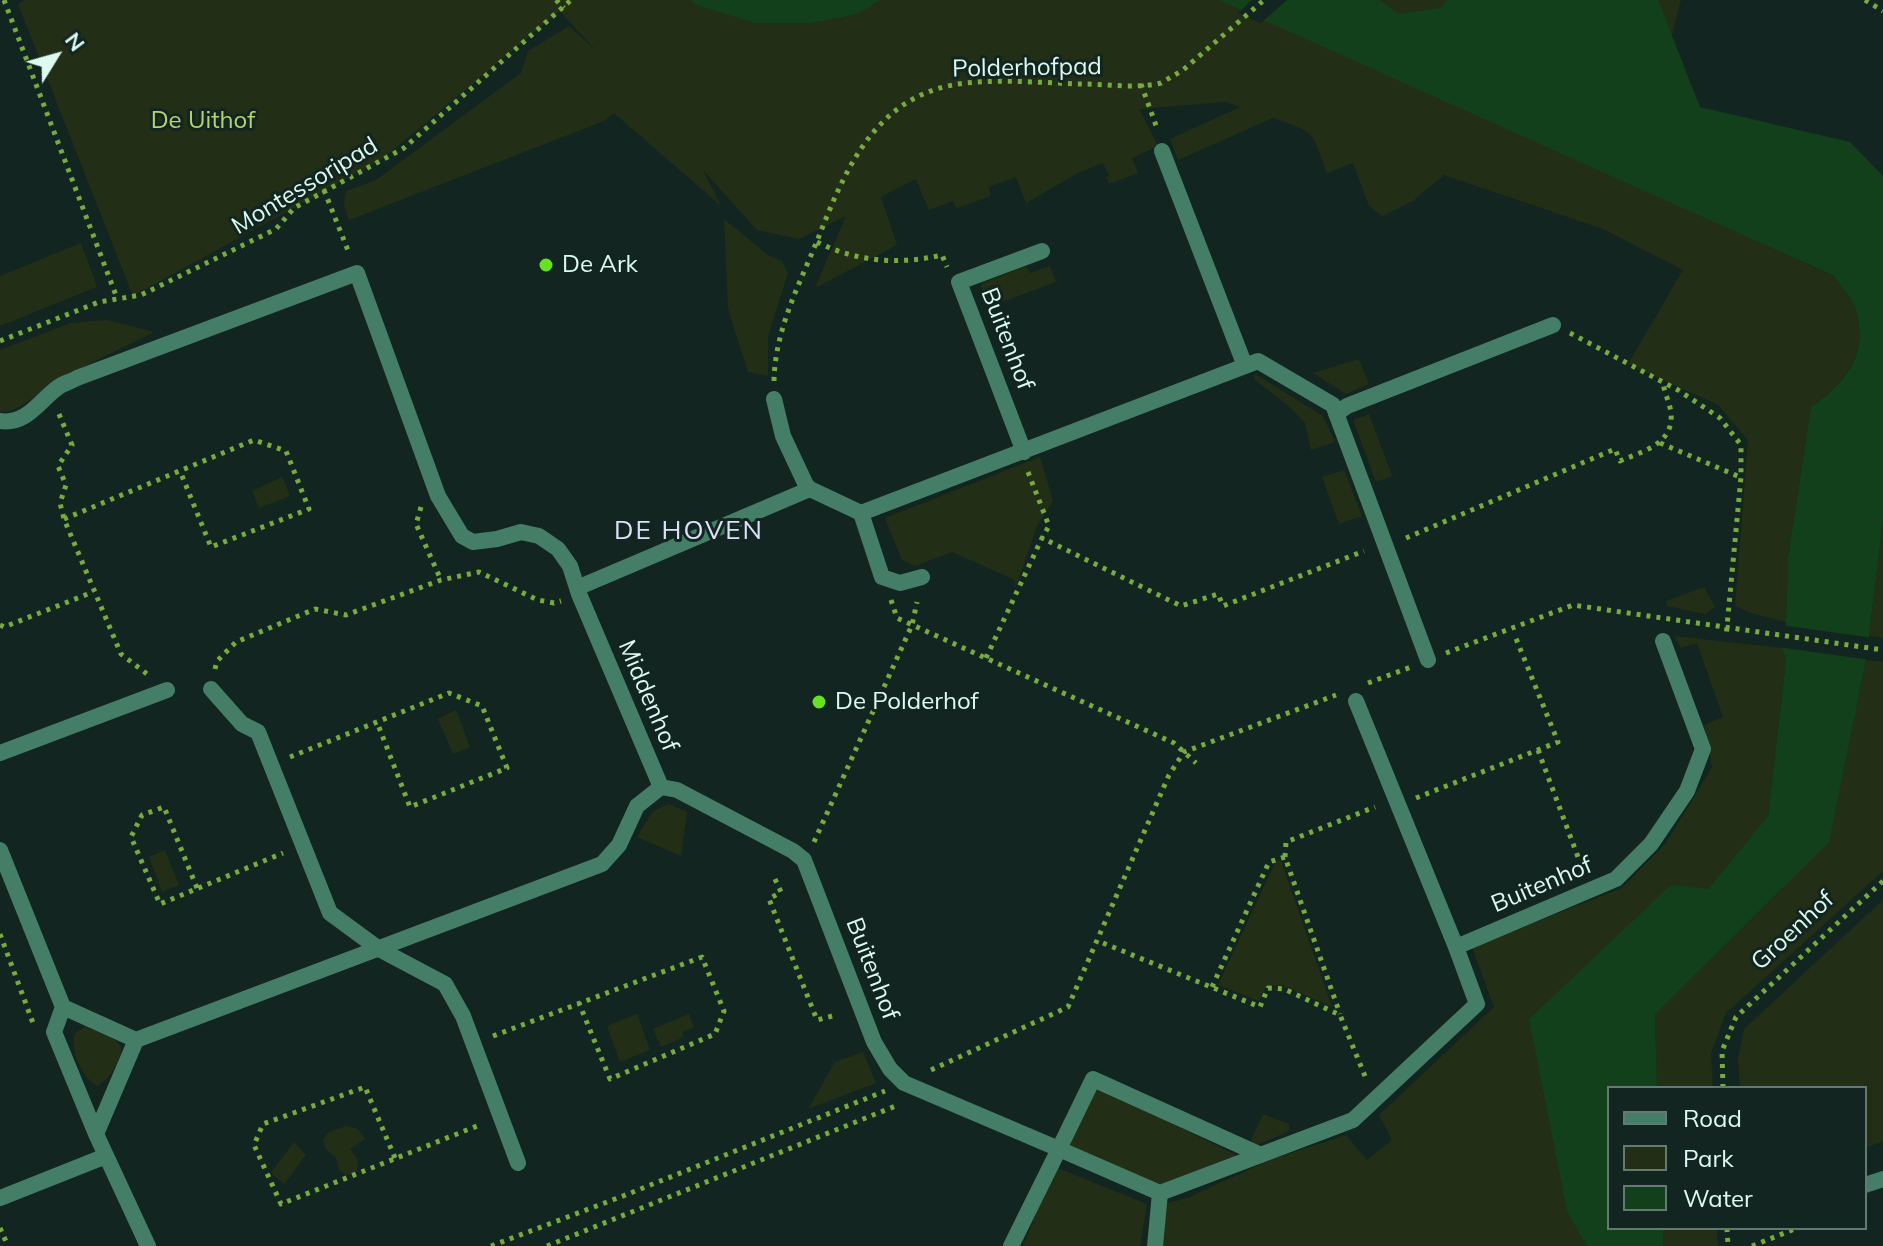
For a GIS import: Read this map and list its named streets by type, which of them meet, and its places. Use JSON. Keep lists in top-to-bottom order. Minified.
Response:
{"streets":{"street":["Buitenhof","Middenhof"],"path":["Polderhofpad","Montessoripad","Groenhof"]},"districts":["DE HOVEN"],"parks":["De Uithof"],"places":["De Ark","De Polderhof"],"legend":["Road","Park","Water"],"north":"top right"}
